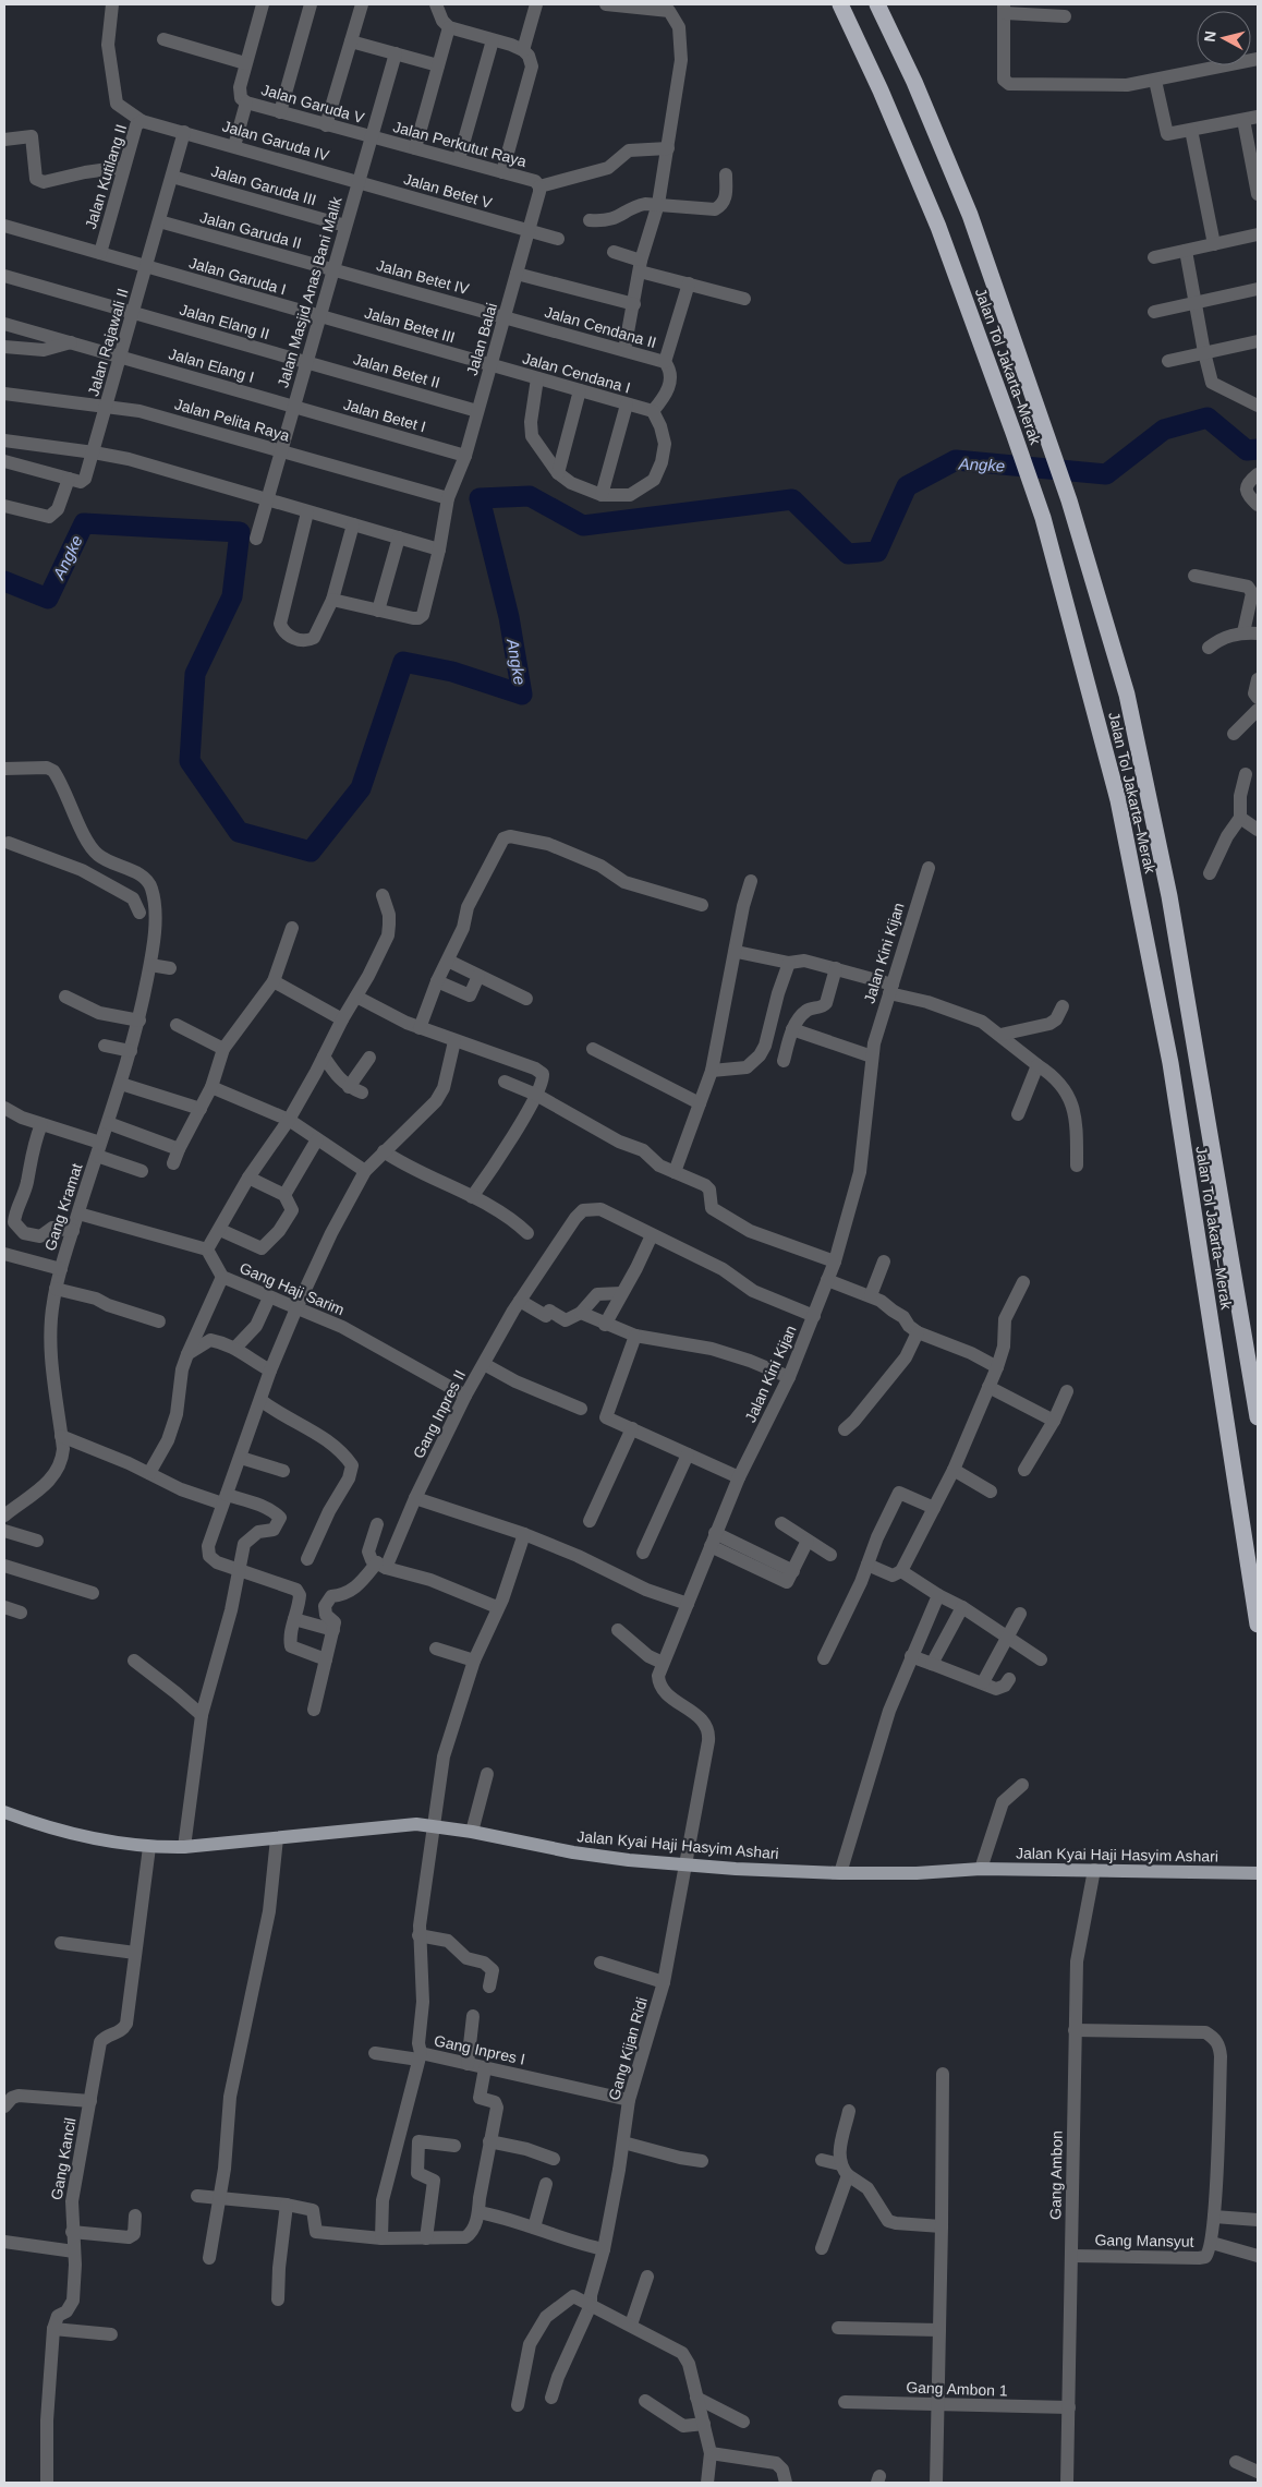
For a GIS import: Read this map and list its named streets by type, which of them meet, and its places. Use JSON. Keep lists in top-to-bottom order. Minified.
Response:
{"streets":{"highway":["Jalan Tol Jakarta–Merak"],"main road":["Jalan Kyai Haji Hasyim Ashari"],"street":["Jalan Garuda V","Jalan Garuda IV","Jalan Perkutut Raya","Jalan Kutilang II","Jalan Garuda III","Jalan Betet V","Jalan Garuda II","Jalan Garuda I","Jalan Betet IV","Jalan Masjid Anas Bani Malik","Jalan Elang II","Jalan Betet III","Jalan Cendana II","Jalan Balai","Jalan Rajawali II","Jalan Elang I","Jalan Betet II","Jalan Cendana I","Jalan Betet I","Jalan Pelita Raya","Jalan Kini Kijan","Gang Kramat","Gang Haji Sarim","Gang Inpres II","Gang Kijan Ridi","Gang Inpres I","Gang Kancil","Gang Ambon","Gang Mansyut","Gang Ambon 1"]},"crossings":[["Jalan Garuda V","Jalan Perkutut Raya"],["Jalan Garuda V","Jalan Masjid Anas Bani Malik"],["Jalan Garuda IV","Jalan Kutilang II"],["Jalan Garuda IV","Jalan Betet V"],["Jalan Garuda IV","Jalan Masjid Anas Bani Malik"],["Jalan Garuda IV","Jalan Rajawali II"],["Jalan Perkutut Raya","Jalan Masjid Anas Bani Malik"],["Jalan Perkutut Raya","Jalan Balai"],["Jalan Kutilang II","Jalan Garuda I"],["Jalan Kutilang II","Jalan Rajawali II"],["Jalan Garuda III","Jalan Masjid Anas Bani Malik"],["Jalan Garuda III","Jalan Rajawali II"],["Jalan Betet V","Jalan Masjid Anas Bani Malik"],["Jalan Betet V","Jalan Balai"],["Jalan Garuda II","Jalan Betet IV"],["Jalan Garuda II","Jalan Masjid Anas Bani Malik"],["Jalan Garuda II","Jalan Rajawali II"],["Jalan Garuda I","Jalan Masjid Anas Bani Malik"],["Jalan Garuda I","Jalan Betet III"],["Jalan Garuda I","Jalan Rajawali II"],["Jalan Betet IV","Jalan Masjid Anas Bani Malik"],["Jalan Betet IV","Jalan Cendana II"],["Jalan Betet IV","Jalan Balai"],["Jalan Masjid Anas Bani Malik","Jalan Elang II"],["Jalan Masjid Anas Bani Malik","Jalan Betet III"],["Jalan Masjid Anas Bani Malik","Jalan Elang I"],["Jalan Masjid Anas Bani Malik","Jalan Betet II"],["Jalan Masjid Anas Bani Malik","Jalan Betet I"],["Jalan Masjid Anas Bani Malik","Jalan Pelita Raya"],["Jalan Elang II","Jalan Rajawali II"],["Jalan Elang II","Jalan Betet II"],["Jalan Betet III","Jalan Balai"],["Jalan Betet III","Jalan Cendana I"],["Jalan Cendana II","Jalan Balai"],["Jalan Cendana II","Jalan Cendana I"],["Jalan Balai","Jalan Betet II"],["Jalan Balai","Jalan Cendana I"],["Jalan Balai","Jalan Betet I"],["Jalan Balai","Jalan Pelita Raya"],["Jalan Rajawali II","Jalan Elang I"],["Jalan Rajawali II","Jalan Pelita Raya"],["Jalan Elang I","Jalan Betet I"],["Jalan Kini Kijan","Gang Inpres II"],["Jalan Kini Kijan","Jalan Kyai Haji Hasyim Ashari"],["Jalan Kini Kijan","Gang Kijan Ridi"],["Gang Haji Sarim","Gang Inpres II"],["Jalan Kyai Haji Hasyim Ashari","Gang Kijan Ridi"],["Jalan Kyai Haji Hasyim Ashari","Gang Inpres I"],["Jalan Kyai Haji Hasyim Ashari","Gang Kancil"],["Jalan Kyai Haji Hasyim Ashari","Gang Ambon"],["Gang Kijan Ridi","Gang Inpres I"],["Gang Ambon","Gang Mansyut"],["Gang Ambon","Gang Ambon 1"]],"water":["Angke"],"north":"left"}
